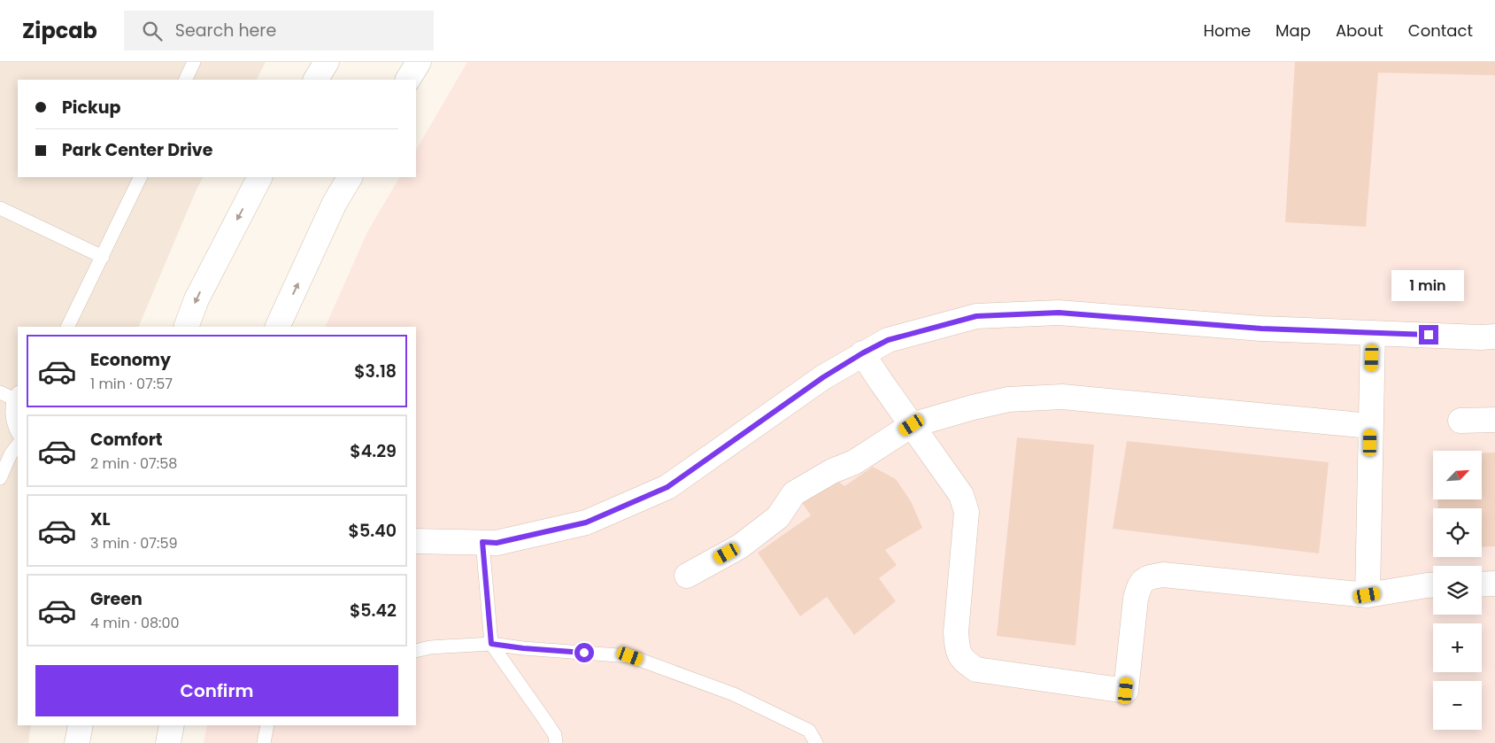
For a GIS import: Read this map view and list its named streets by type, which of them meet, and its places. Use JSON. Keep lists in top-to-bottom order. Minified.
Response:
{"north":"top right","page":{"header":"Zipcab","search":"Search here","nav":["Home","Map","About","Contact"],"banner":["Pickup","Park Center Drive"],"bubble":"1 min","list":[{"name":"Economy","note":"1 min · 07:57","value":"$3.18"},{"name":"Comfort","note":"2 min · 07:58","value":"$4.29"},{"name":"XL","note":"3 min · 07:59","value":"$5.40"},{"name":"Green","note":"4 min · 08:00","value":"$5.42"}],"map_buttons":["+","−"],"buttons":"Confirm"}}
